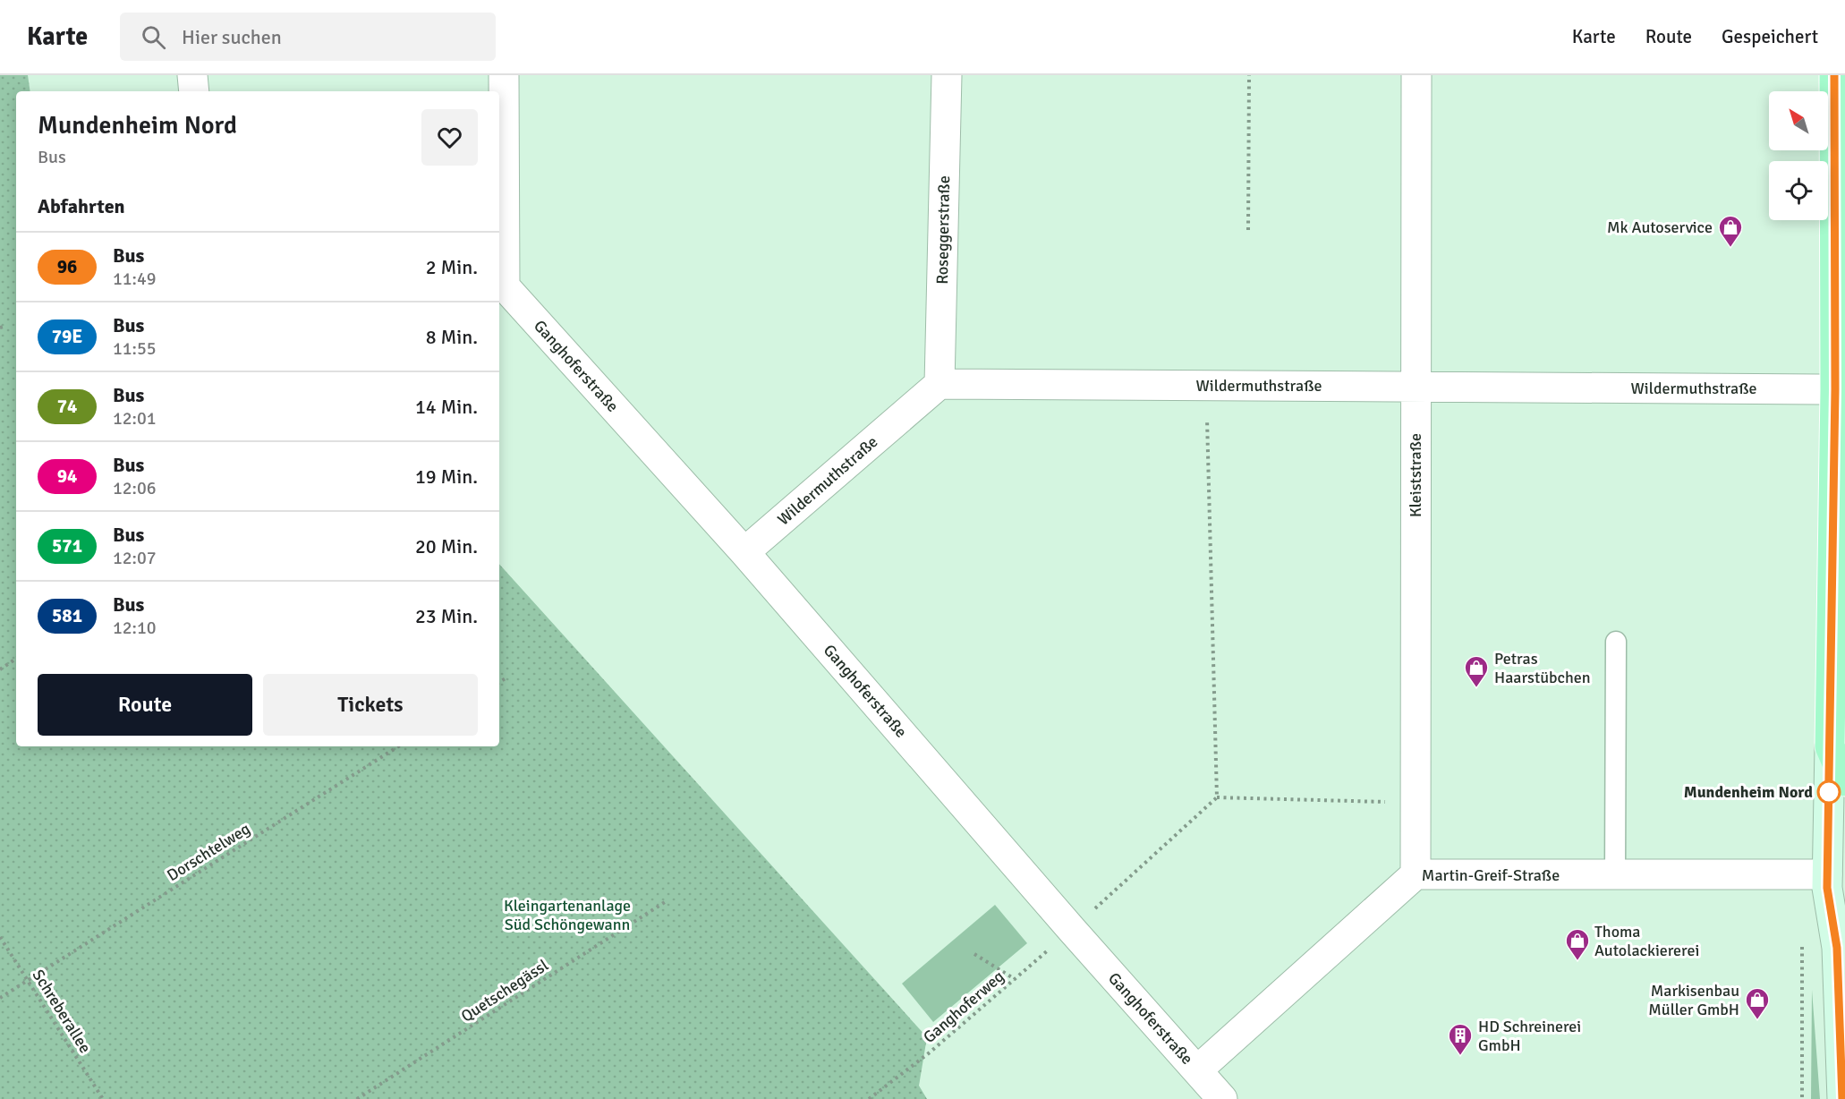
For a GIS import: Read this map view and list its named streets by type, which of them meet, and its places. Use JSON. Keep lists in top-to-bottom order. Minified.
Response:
{"streets":{"street":["Roseggerstraße","Ganghoferstraße","Wildermuthstraße","Kleiststraße","Martin-Greif-Straße"],"path":["Dorschtelweg","Quetschegässl","Ganghoferweg","Schreberallee"]},"crossings":[["Roseggerstraße","Wildermuthstraße"],["Ganghoferstraße","Wildermuthstraße"],["Ganghoferstraße","Martin-Greif-Straße"],["Ganghoferstraße","Ganghoferweg"],["Wildermuthstraße","Kleiststraße"],["Kleiststraße","Martin-Greif-Straße"],["Dorschtelweg","Schreberallee"]],"parks":["Kleingartenanlage Süd Schöngewann"],"places":{"shop":["Mk Autoservice","Petras Haarstübchen","Thoma Autolackiererei","Markisenbau Müller GmbH"],"other":["Mundenheim Nord"],"building":["HD Schreinerei GmbH"]},"lines":["bus line 96"],"north":"top left","page":{"header":"Karte","search":"Hier suchen","nav":["Karte","Route","Gespeichert"],"heading":[["Mundenheim Nord","Bus"],"Abfahrten"],"list":[{"mark":"96","name":"Bus","note":"11:49","value":"2 Min."},{"mark":"79E","name":"Bus","note":"11:55","value":"8 Min."},{"mark":"74","name":"Bus","note":"12:01","value":"14 Min."},{"mark":"94","name":"Bus","note":"12:06","value":"19 Min."},{"mark":"571","name":"Bus","note":"12:07","value":"20 Min."},{"mark":"581","name":"Bus","note":"12:10","value":"23 Min."}],"buttons":["Route","Tickets"]}}
